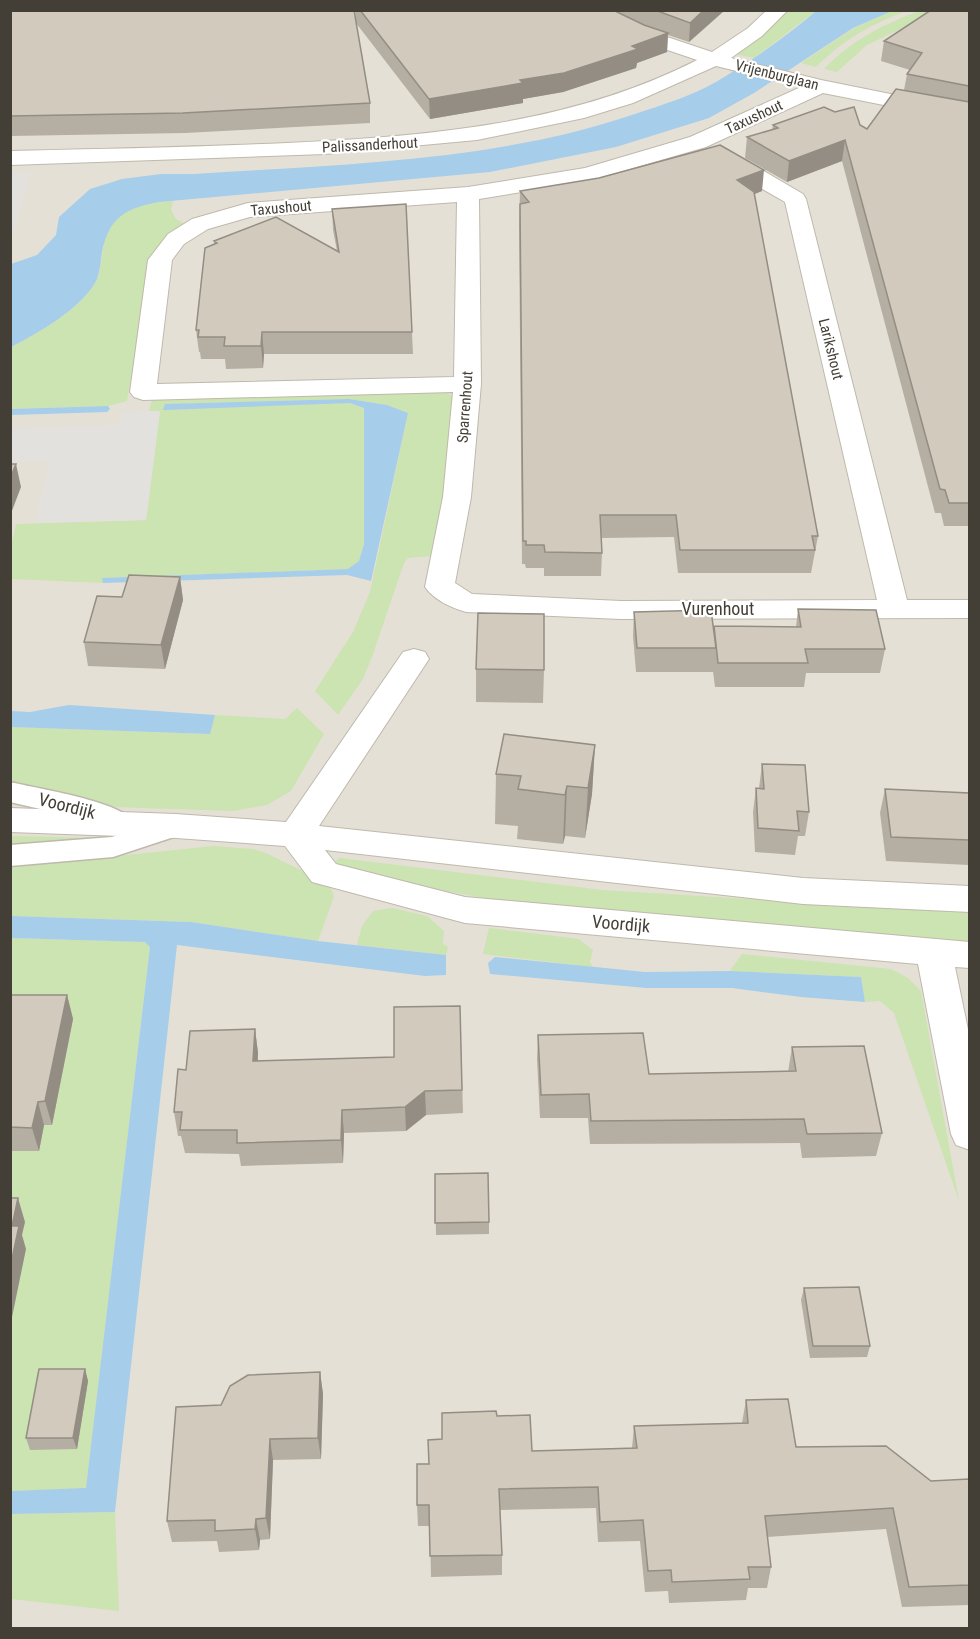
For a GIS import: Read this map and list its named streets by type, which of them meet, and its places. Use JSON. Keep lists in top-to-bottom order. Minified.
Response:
{"streets":{"street":["Vrijenburglaan","Taxushout","Palissanderhout","Larikshout","Sparrenhout","Vurenhout","Voordijk"]},"crossings":[["Vrijenburglaan","Taxushout"],["Vrijenburglaan","Palissanderhout"],["Taxushout","Larikshout"],["Taxushout","Sparrenhout"],["Larikshout","Vurenhout"],["Sparrenhout","Vurenhout"]]}
